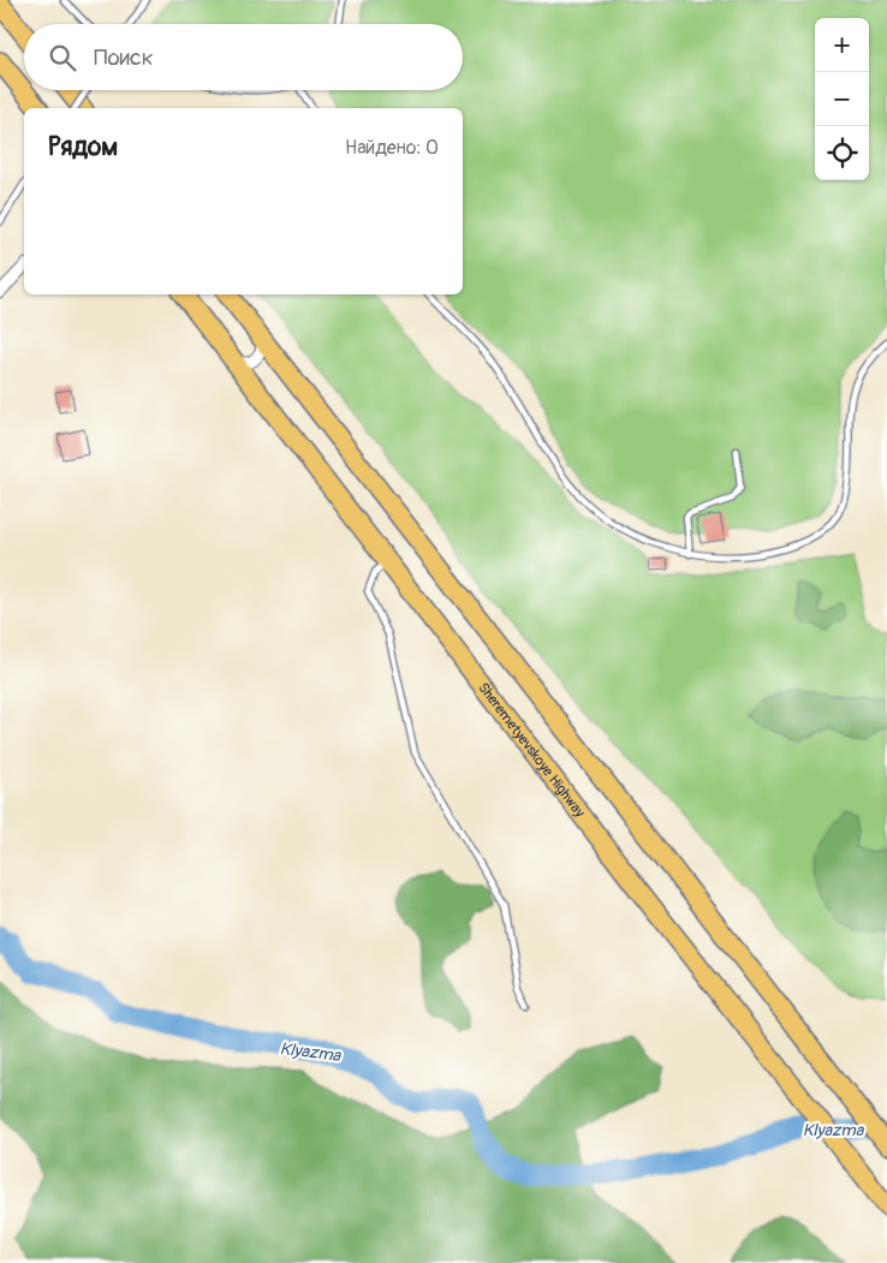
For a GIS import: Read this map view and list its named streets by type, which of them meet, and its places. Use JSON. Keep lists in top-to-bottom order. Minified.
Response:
{"streets":{"main road":["Sheremetyevskoye Highway"]},"water":["Klyazma"],"page":{"map_buttons":["+","−"],"search":"Поиск","heading":["Рядом","Найдено: 0"]}}
